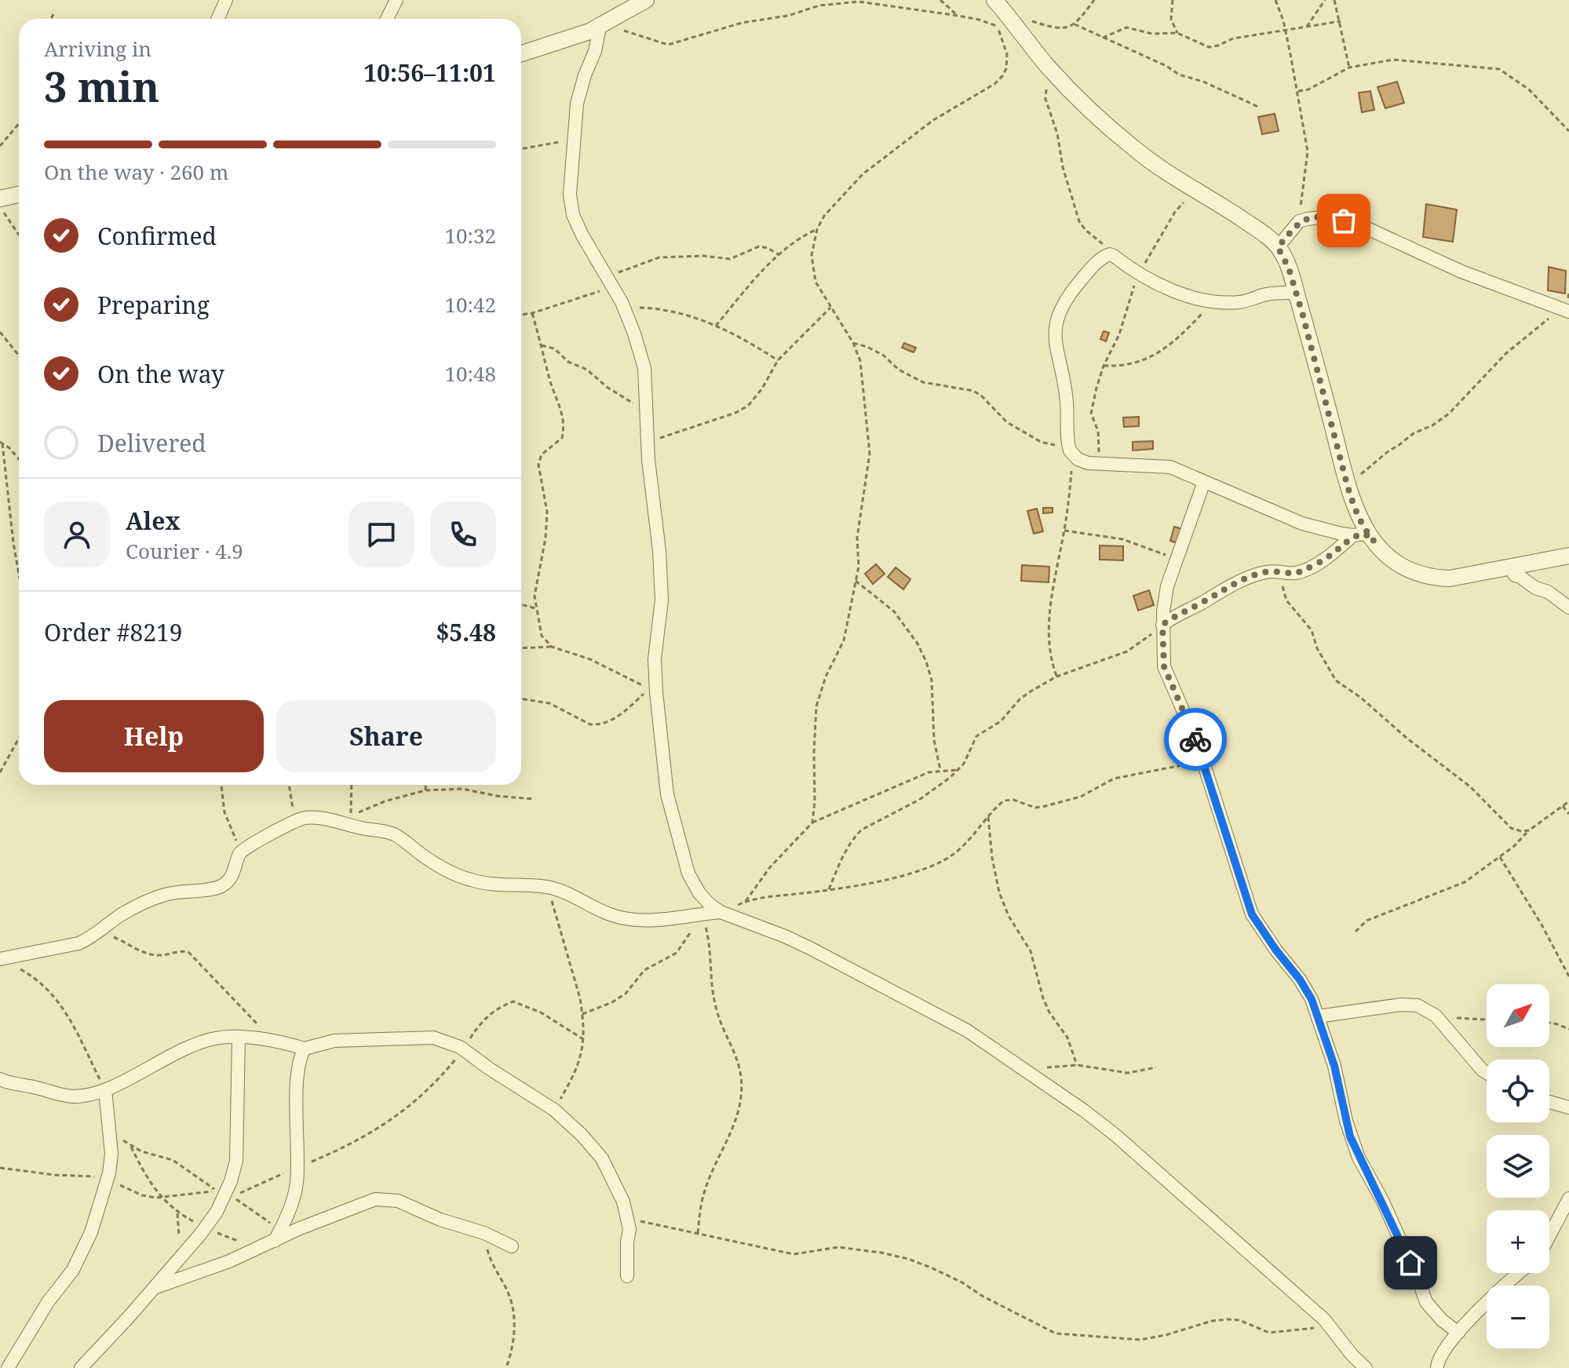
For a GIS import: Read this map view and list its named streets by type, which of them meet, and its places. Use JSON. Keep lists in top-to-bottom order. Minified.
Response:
{"north":"top right","page":{"heading":["3 min","Arriving in","10:56–11:01"],"panel":["Alex","Courier · 4.9","Order #8219","$5.48"],"bar":"On the way · 260 m","list":[["Confirmed","10:32"],["Preparing","10:42"],["On the way","10:48"],"Delivered"],"buttons":["Help","Share"],"map_buttons":["+","−"]}}
